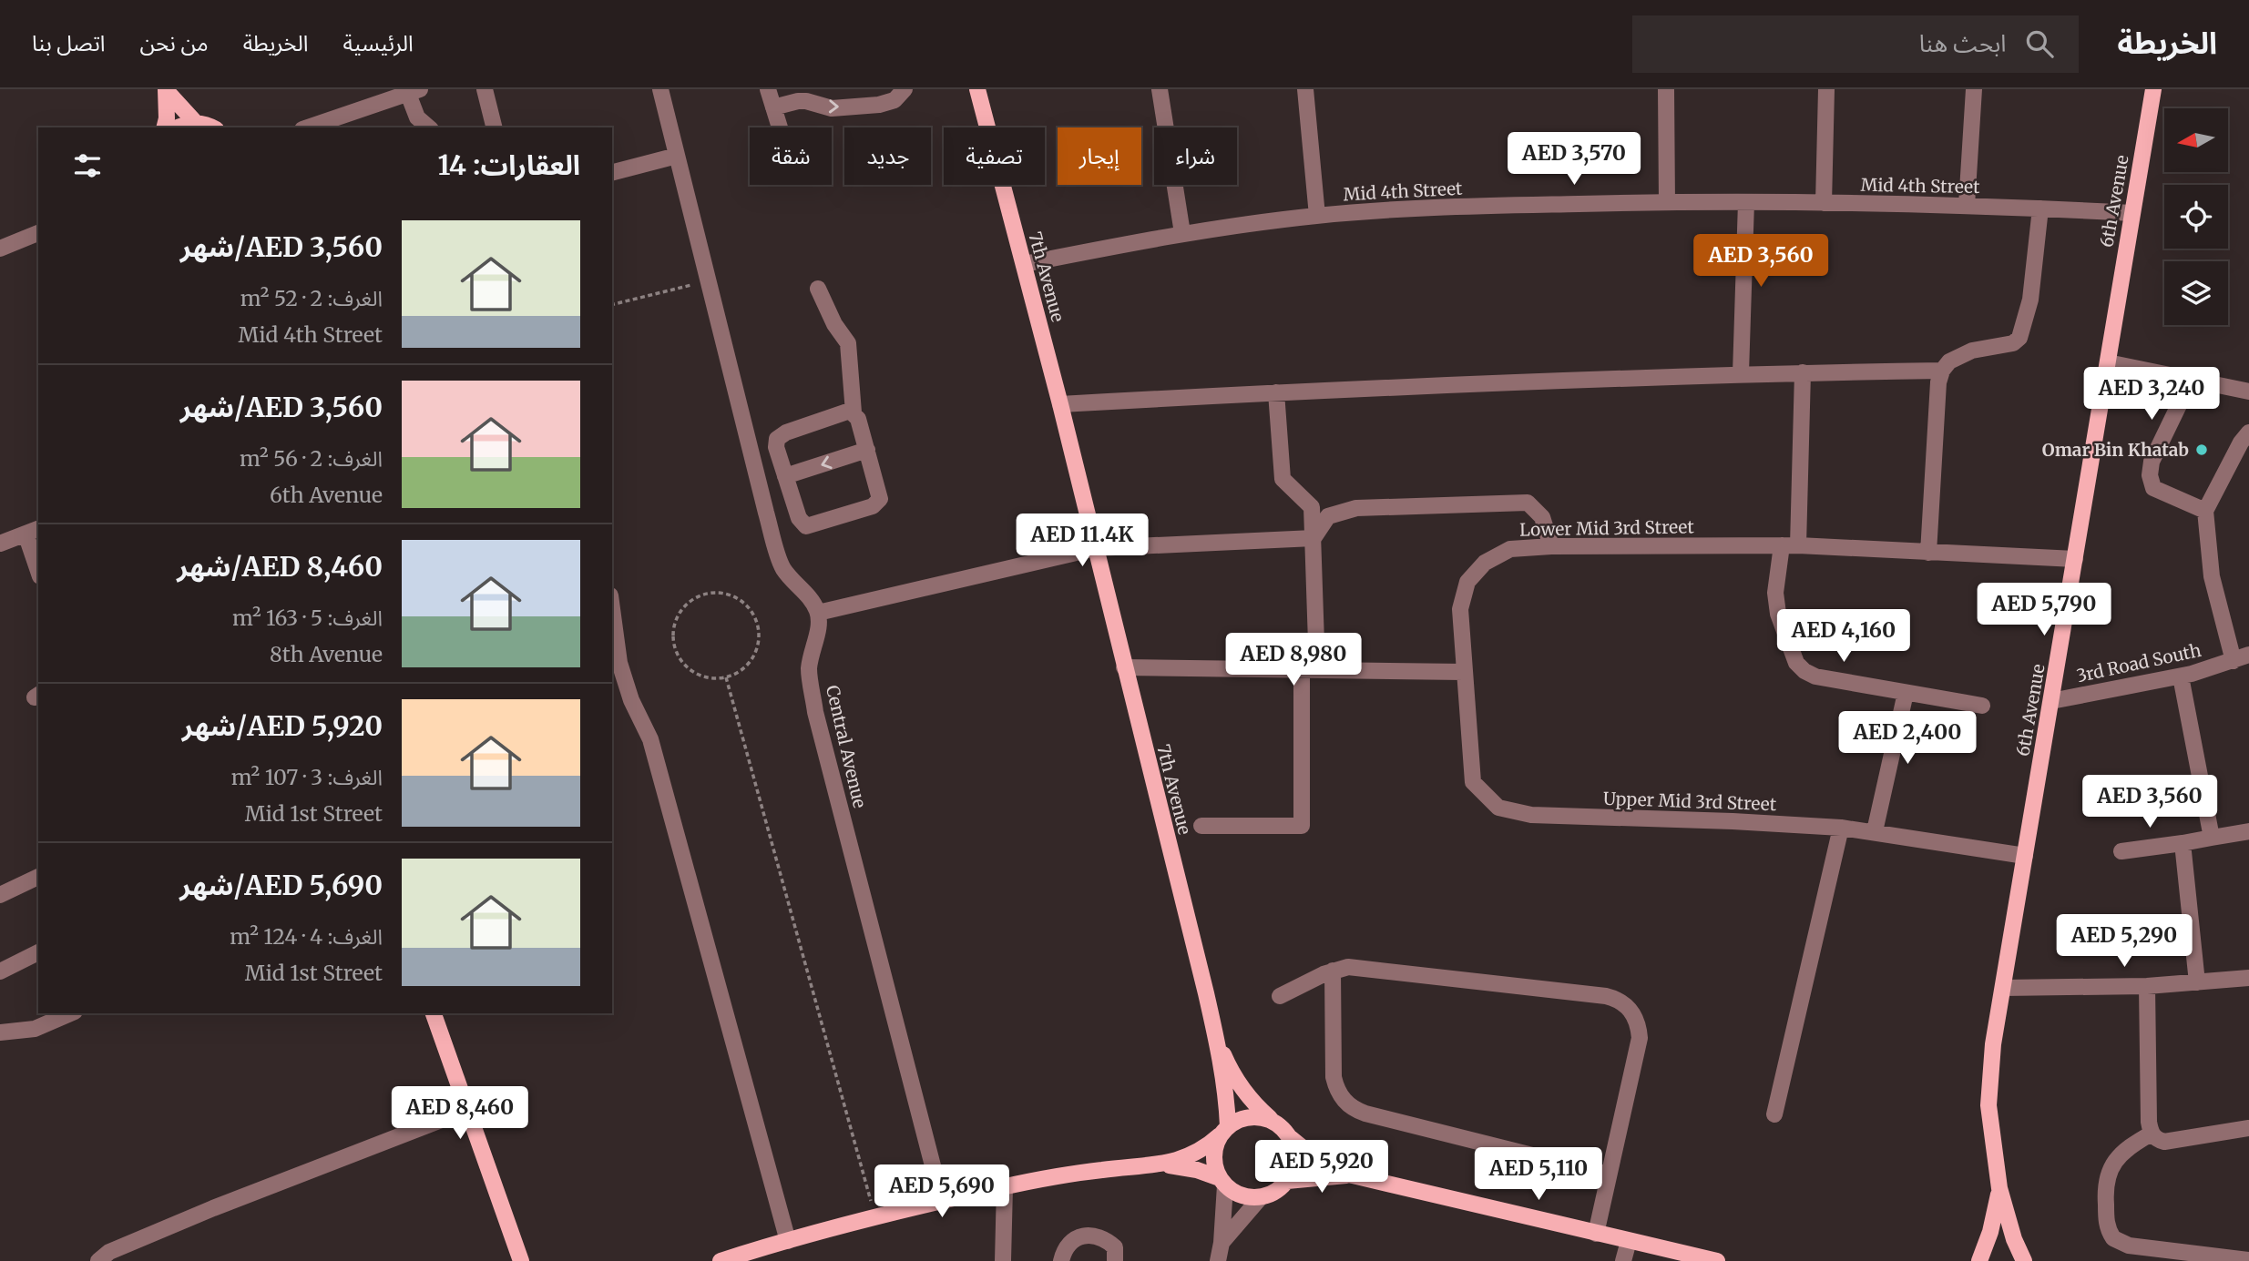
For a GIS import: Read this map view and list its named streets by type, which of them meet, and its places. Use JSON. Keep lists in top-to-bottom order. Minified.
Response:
{"streets":{"main road":["6th Avenue","7th Avenue"],"street":["Mid 4th Street","Lower Mid 3rd Street","3rd Road South","Central Avenue","Upper Mid 3rd Street"]},"crossings":[["Mid 4th Street","6th Avenue"],["Mid 4th Street","7th Avenue"],["6th Avenue","Lower Mid 3rd Street"],["6th Avenue","3rd Road South"],["6th Avenue","Upper Mid 3rd Street"],["Lower Mid 3rd Street","Upper Mid 3rd Street"]],"places":["Omar Bin Khatab"],"north":"left","page":{"header":"الخريطة","search":"ابحث هنا","nav":["الرئيسية","الخريطة","من نحن","اتصل بنا"],"chip":["شراء","إيجار","تصفية","جديد","شقة"],"heading":"العقارات: 14","price":["AED 3,570","AED 3,560","AED 3,240","AED 11.4K","AED 5,790","AED 4,160","AED 8,980","AED 2,400","AED 3,560","AED 5,290","AED 8,460","AED 5,920","AED 5,110","AED 5,690"],"list":[{"name":"AED 3,560/شهر","note":"الغرف: 2 · 52 m² · Mid 4th Street"},{"name":"AED 3,560/شهر","note":"الغرف: 2 · 56 m² · 6th Avenue"},{"name":"AED 8,460/شهر","note":"الغرف: 5 · 163 m² · 8th Avenue"},{"name":"AED 5,920/شهر","note":"الغرف: 3 · 107 m² · Mid 1st Street"},{"name":"AED 5,690/شهر","note":"الغرف: 4 · 124 m² · Mid 1st Street"}]}}
